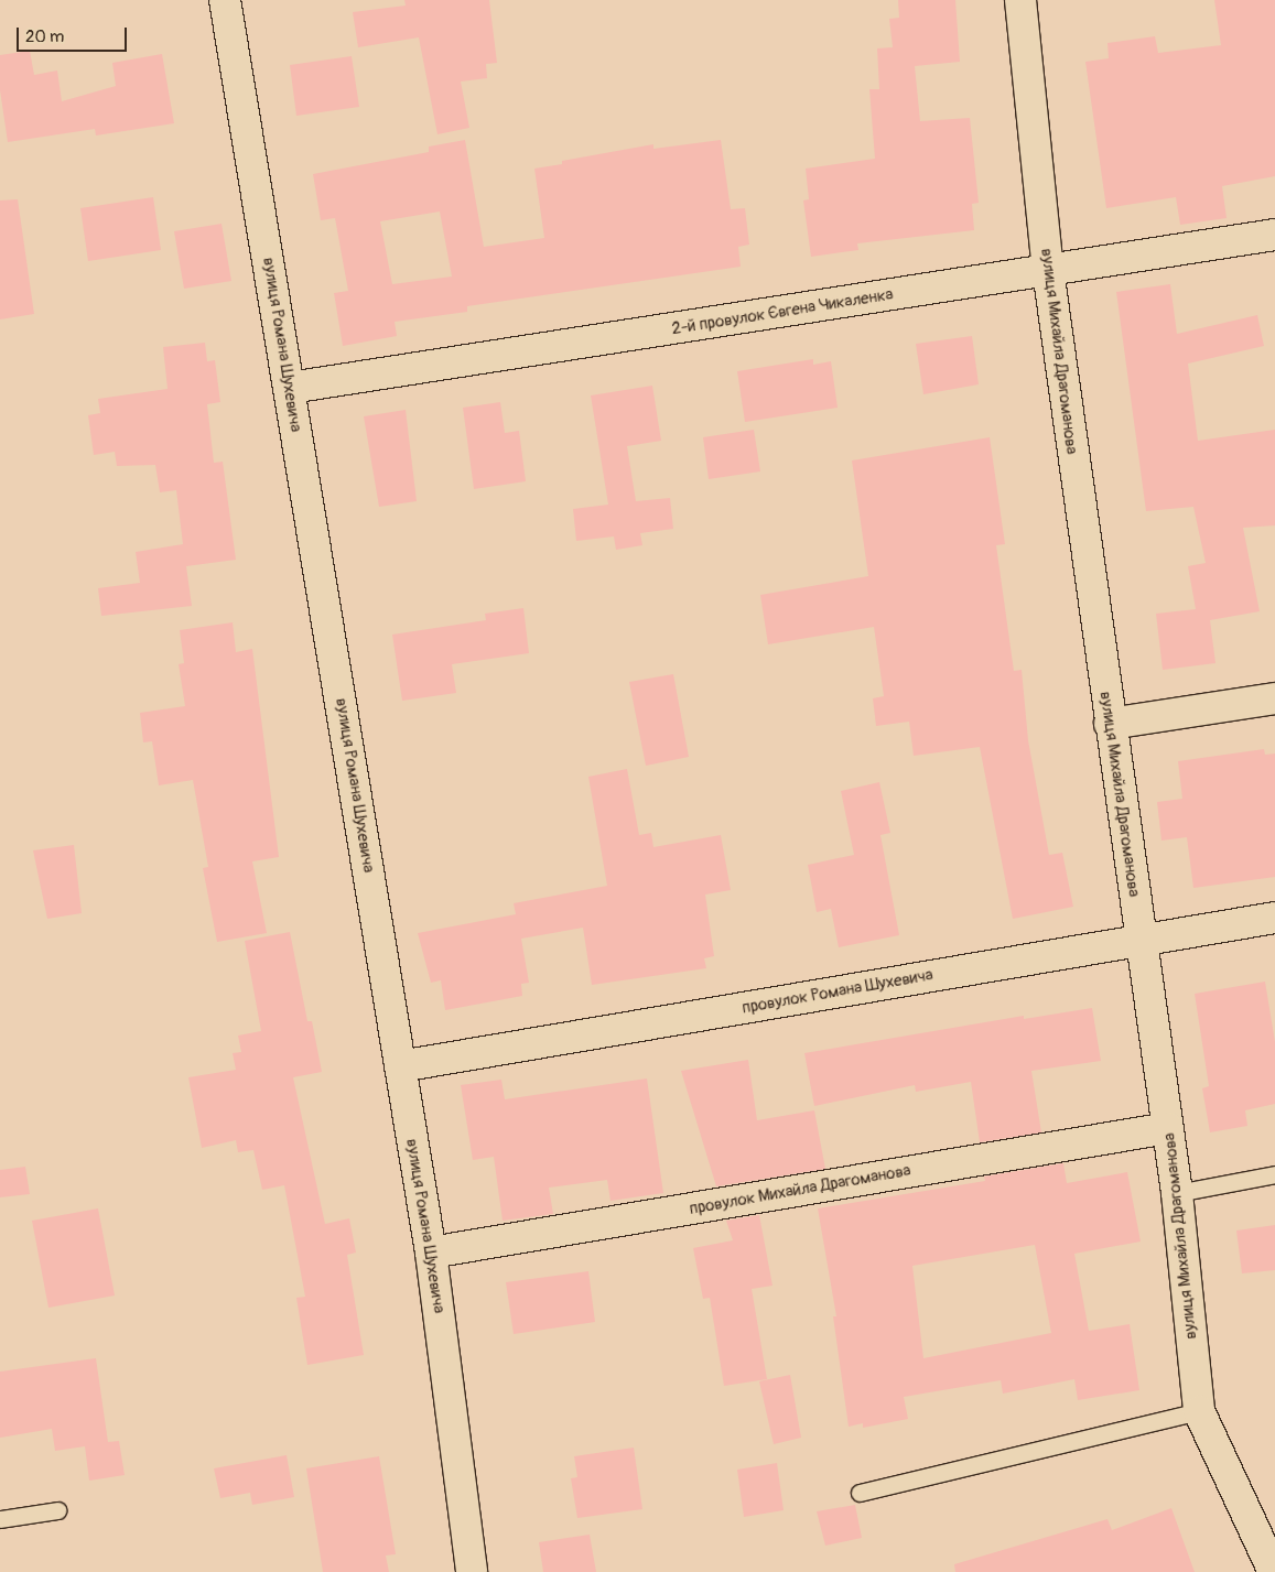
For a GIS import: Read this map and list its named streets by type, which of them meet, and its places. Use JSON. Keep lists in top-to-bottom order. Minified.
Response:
{"streets":{"street":["2-й провулок Євгена Чикаленка","вулиця Романа Шухевича","вулиця Михайла Драгоманова","провулок Романа Шухевича","провулок Михайла Драгоманова"]},"crossings":[["2-й провулок Євгена Чикаленка","вулиця Романа Шухевича"],["2-й провулок Євгена Чикаленка","вулиця Михайла Драгоманова"],["вулиця Романа Шухевича","провулок Романа Шухевича"],["вулиця Романа Шухевича","провулок Михайла Драгоманова"],["вулиця Михайла Драгоманова","провулок Романа Шухевича"],["вулиця Михайла Драгоманова","провулок Михайла Драгоманова"]],"scale_bar":"20 m"}
